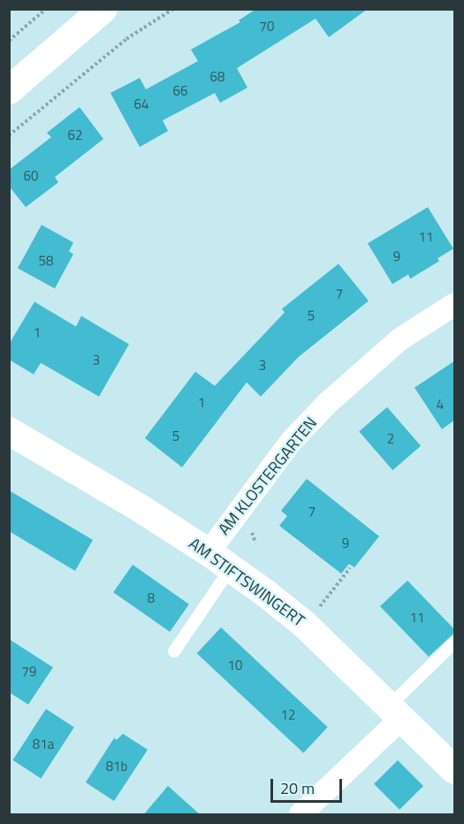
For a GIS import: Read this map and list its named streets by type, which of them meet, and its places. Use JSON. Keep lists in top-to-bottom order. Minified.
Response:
{"streets":{"street":["AM KLOSTERGARTEN","AM STIFTSWINGERT"]},"crossings":[["AM KLOSTERGARTEN","AM STIFTSWINGERT"]],"house_numbers":["70","68","66","64","62","60","11","9","58","7","5","1","3","3","1","4","5","2","7","9","8","11","10","79","12","81a","81b"],"scale_bar":"20 m"}
